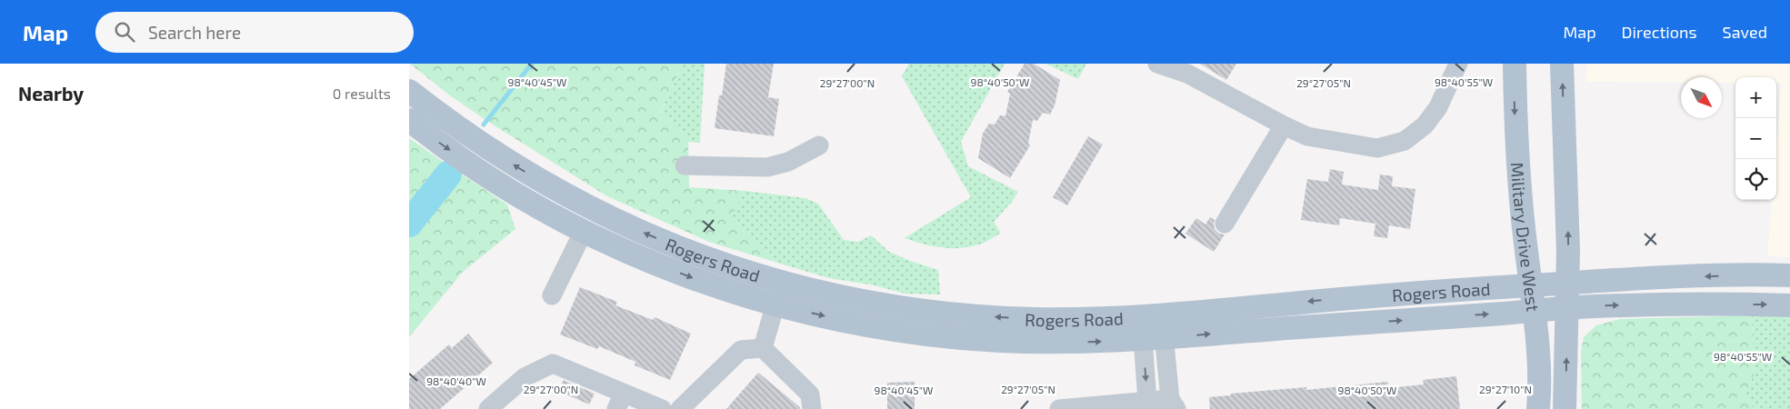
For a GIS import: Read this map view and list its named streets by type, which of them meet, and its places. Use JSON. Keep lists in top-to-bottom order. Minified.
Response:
{"streets":{"main road":["Military Drive West","Rogers Road"]},"crossings":[["Military Drive West","Rogers Road"]],"north":"bottom right","page":{"header":"Map","search":"Search here","nav":["Map","Directions","Saved"],"heading":["Nearby","0 results"],"map_buttons":["+","−"]},"coordinates":["98°40'45\"W","98°40'50\"W","98°40'55\"W","29°27'00\"N","29°27'05\"N","98°40'40\"W","29°27'10\"N"]}
